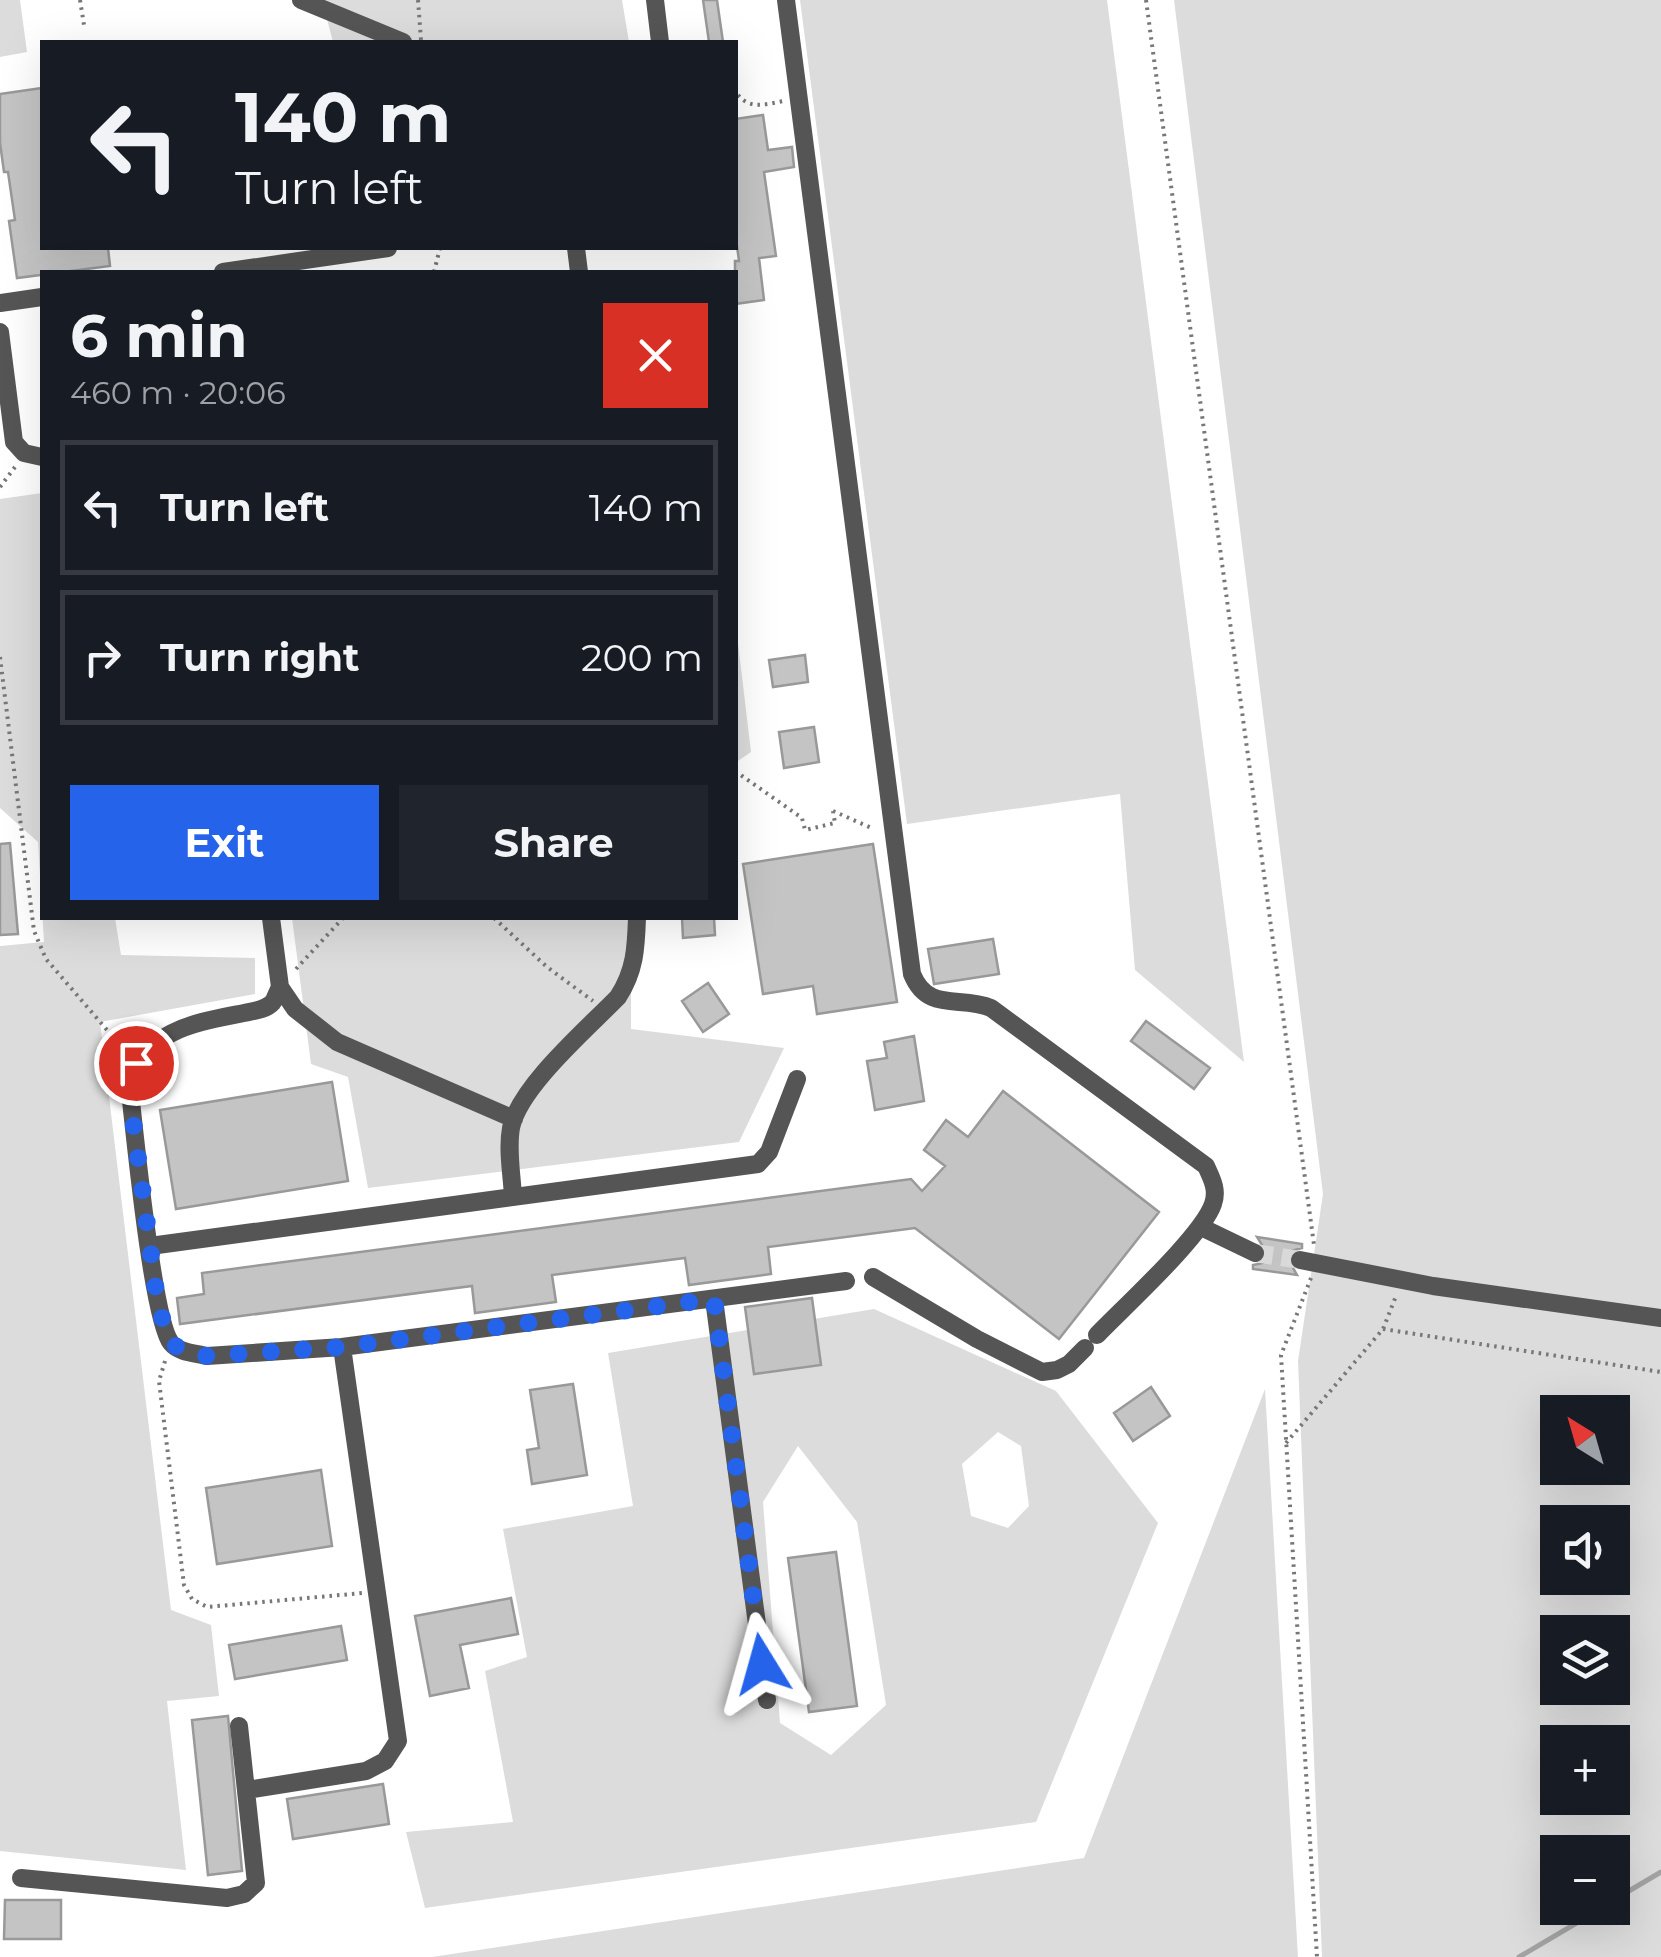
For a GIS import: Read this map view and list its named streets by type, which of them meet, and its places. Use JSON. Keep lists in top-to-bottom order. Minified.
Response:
{"north":"top left","page":{"turn":["140 m","Turn left"],"heading":["6 min","460 m · 20:06"],"list":[{"name":"Turn left","value":"140 m"},{"name":"Turn right","value":"200 m"}],"buttons":["Exit","Share"],"map_buttons":["+","−"]}}
